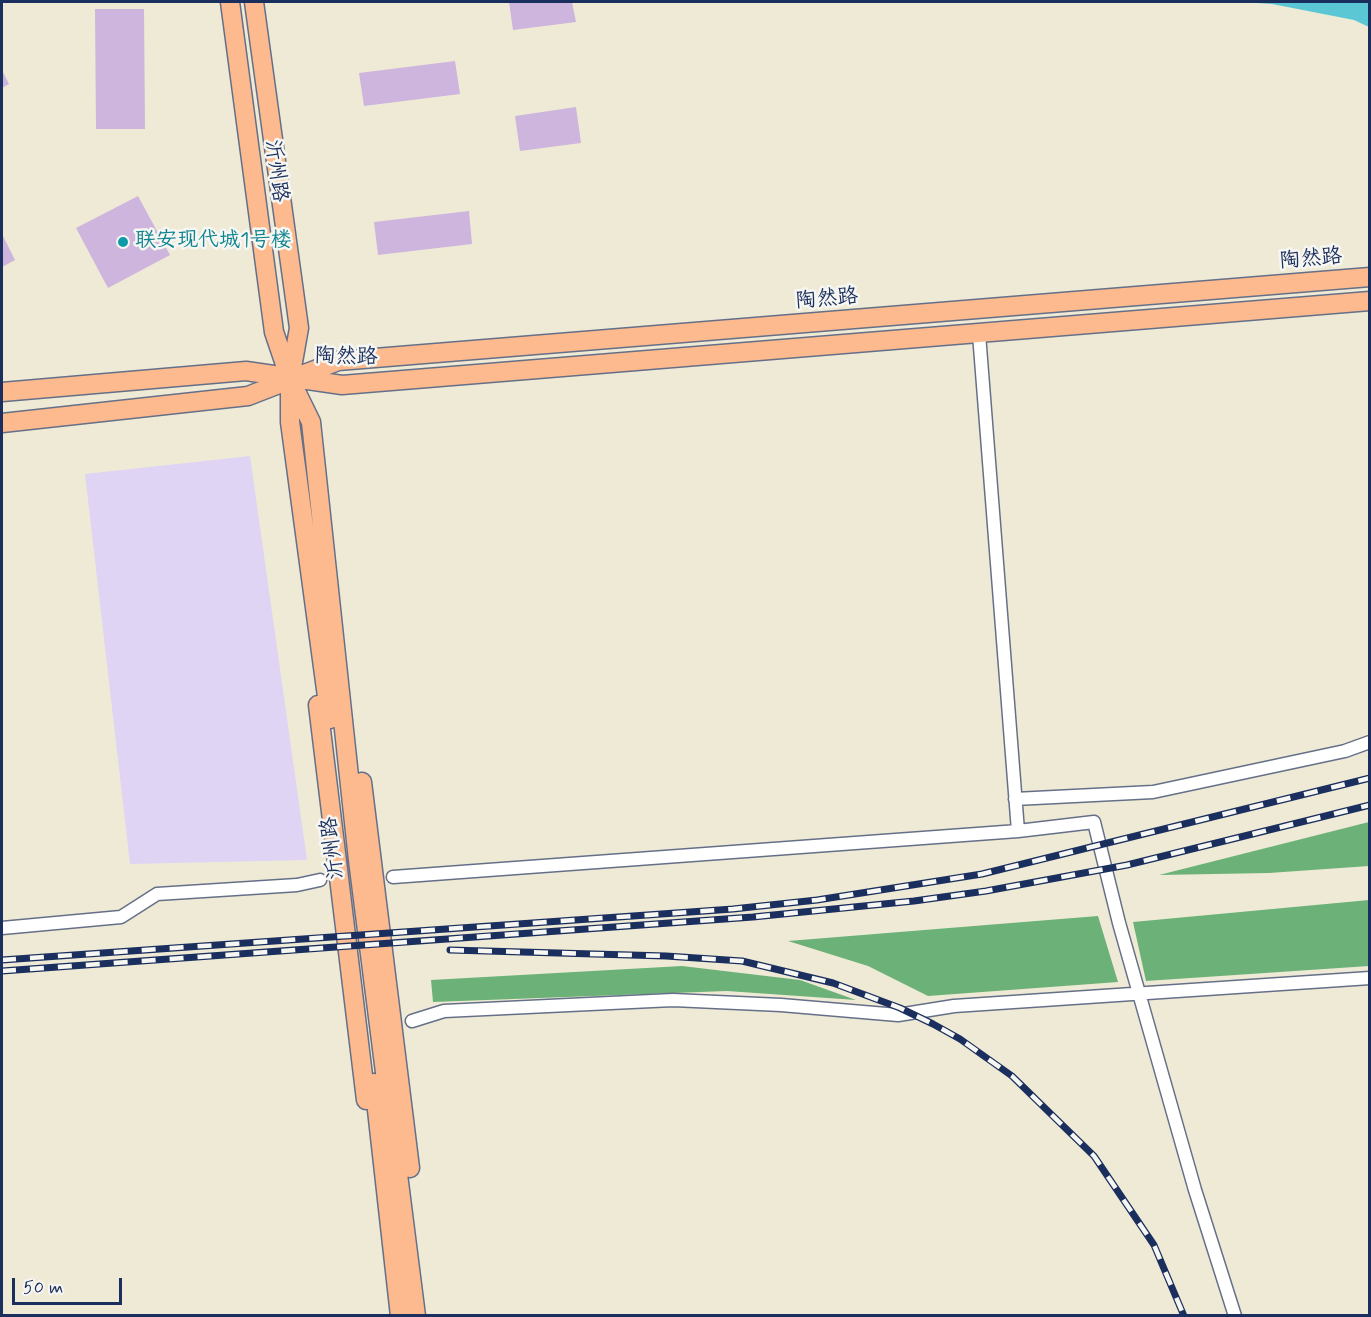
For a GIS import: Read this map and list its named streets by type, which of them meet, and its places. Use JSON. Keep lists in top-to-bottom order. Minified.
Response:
{"streets":{"main road":["沂州路","陶然路"]},"crossings":[["沂州路","陶然路"]],"places":["联安现代城1号楼"],"scale_bar":"50 m"}
